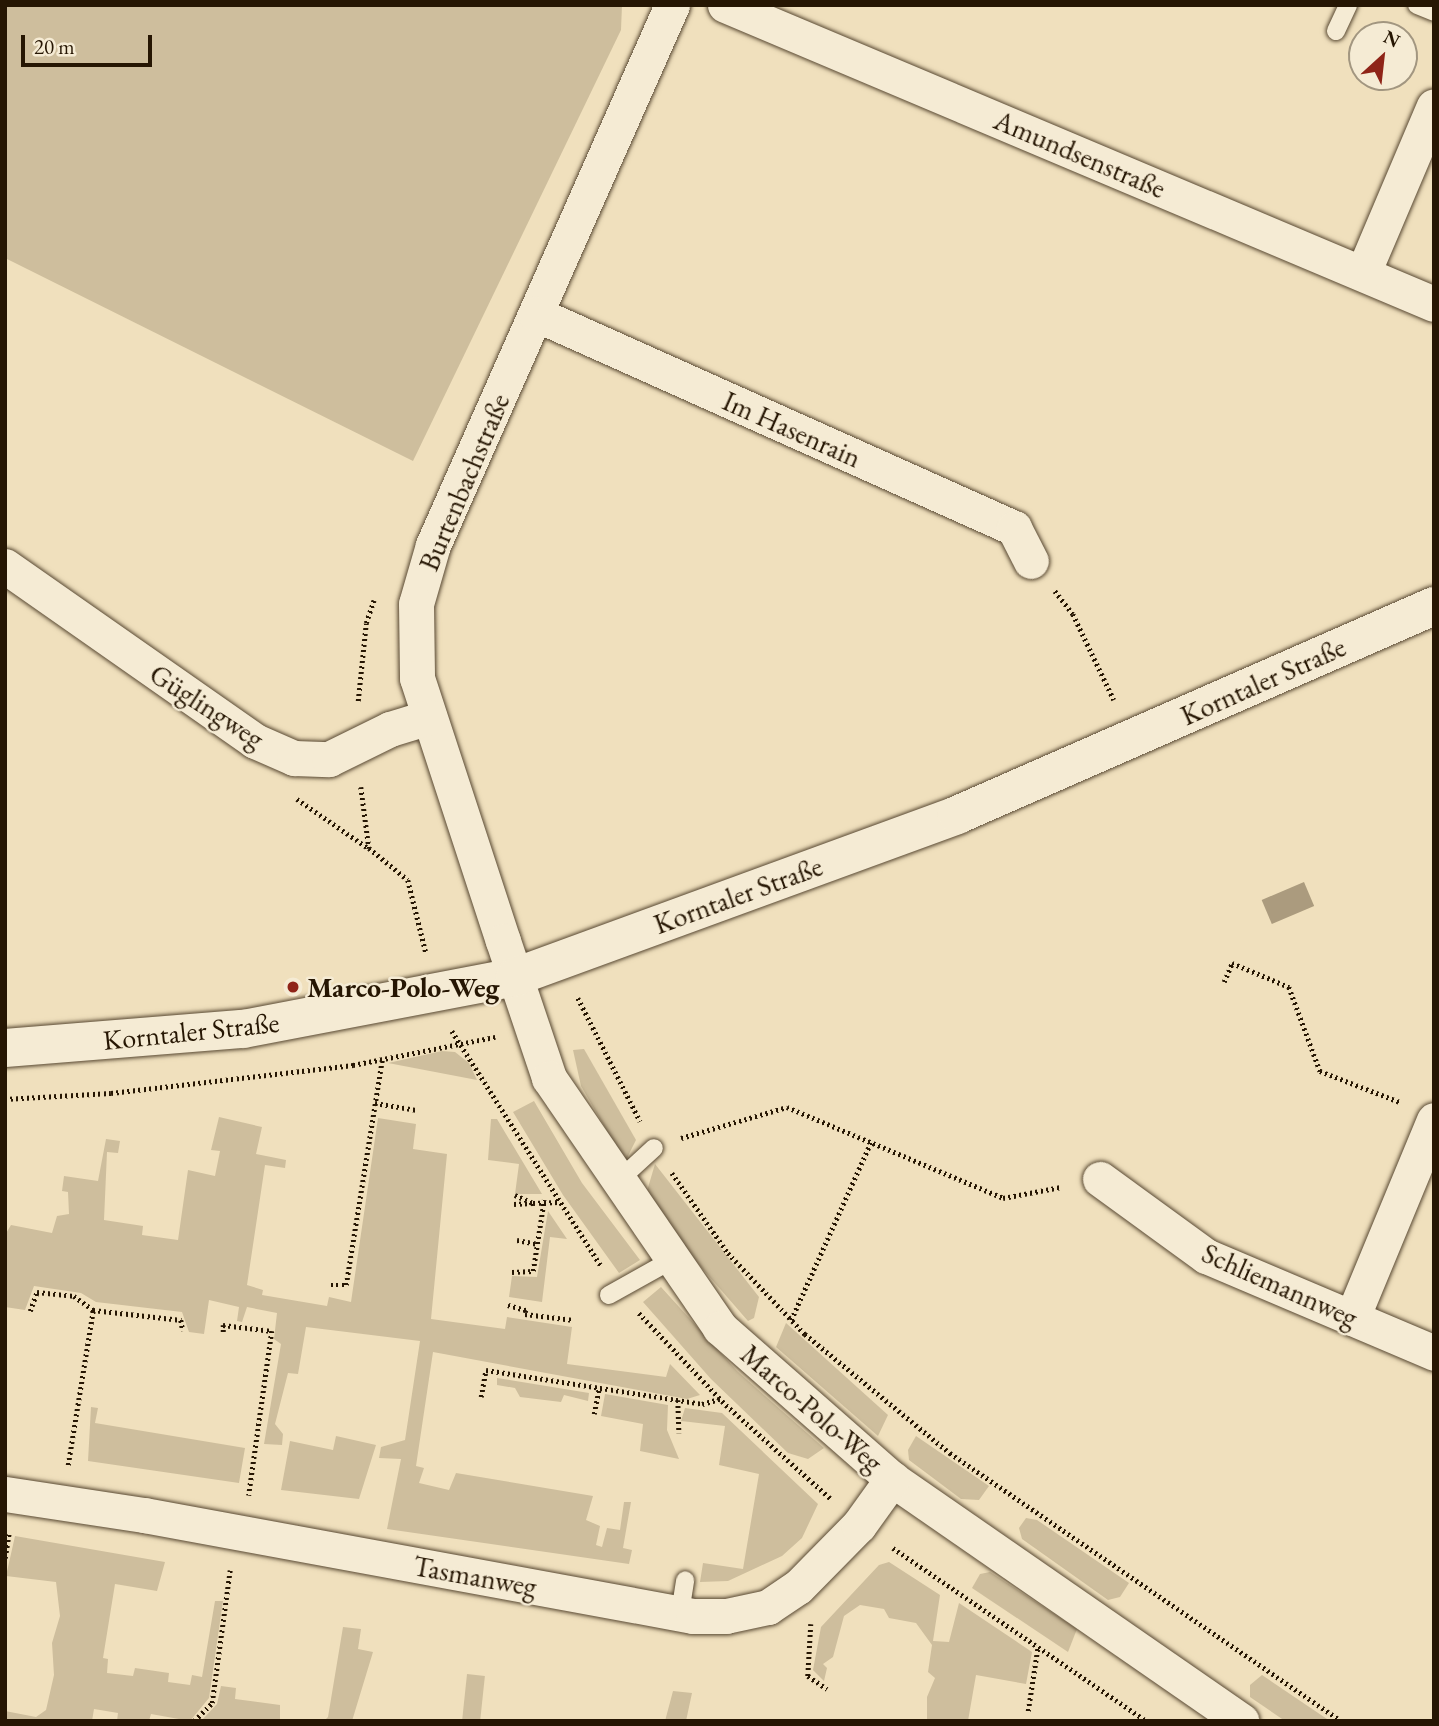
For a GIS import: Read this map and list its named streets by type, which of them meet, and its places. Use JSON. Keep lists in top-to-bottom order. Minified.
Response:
{"streets":{"street":["Amundsenstraße","Im Hasenrain","Burtenbachstraße","Korntaler Straße","Güglingweg","Schliemannweg","Marco-Polo-Weg","Tasmanweg"]},"crossings":[["Im Hasenrain","Burtenbachstraße"],["Burtenbachstraße","Korntaler Straße"],["Burtenbachstraße","Güglingweg"],["Burtenbachstraße","Marco-Polo-Weg"],["Korntaler Straße","Marco-Polo-Weg"],["Marco-Polo-Weg","Tasmanweg"]],"places":["Marco-Polo-Weg"],"scale_bar":"20 m","north":"top right"}
